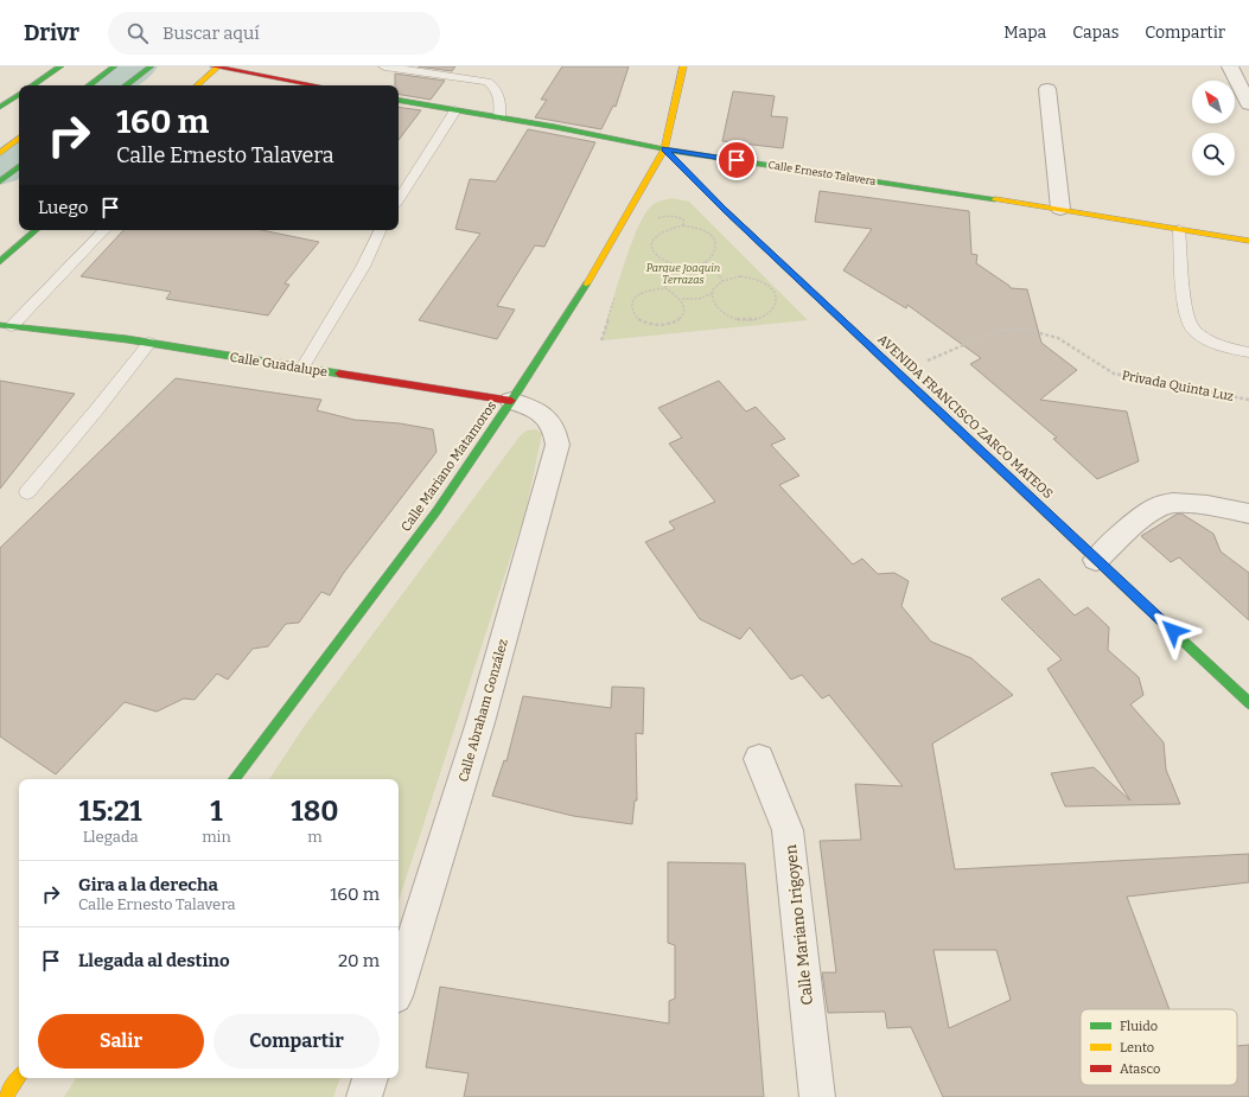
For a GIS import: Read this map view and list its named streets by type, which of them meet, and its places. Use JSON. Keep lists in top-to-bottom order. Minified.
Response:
{"streets":{"street":["Calle Ernesto Talavera","Calle Guadalupe","AVENIDA FRANCISCO ZARCO MATEOS","Calle Mariano Matamoros","Calle Abraham González","Calle Mariano Irigoyen"],"path":["Privada Quinta Luz"]},"crossings":[["Calle Ernesto Talavera","AVENIDA FRANCISCO ZARCO MATEOS"],["Calle Ernesto Talavera","Calle Mariano Matamoros"],["Calle Guadalupe","Calle Mariano Matamoros"],["Calle Guadalupe","Calle Abraham González"],["Privada Quinta Luz","AVENIDA FRANCISCO ZARCO MATEOS"],["AVENIDA FRANCISCO ZARCO MATEOS","Calle Mariano Matamoros"]],"parks":["Parque Joaquin Terrazas"],"legend":["Fluido","Lento","Atasco"],"north":"top left","page":{"header":"Drivr","search":"Buscar aquí","nav":["Mapa","Capas","Compartir"],"turn":["160 m","Calle Ernesto Talavera"],"then":"Luego","eta":["15:21","Llegada","1","min","180","m"],"list":[{"name":"Gira a la derecha","note":"Calle Ernesto Talavera","value":"160 m"},{"name":"Llegada al destino","value":"20 m"}],"buttons":["Salir","Compartir"]}}
